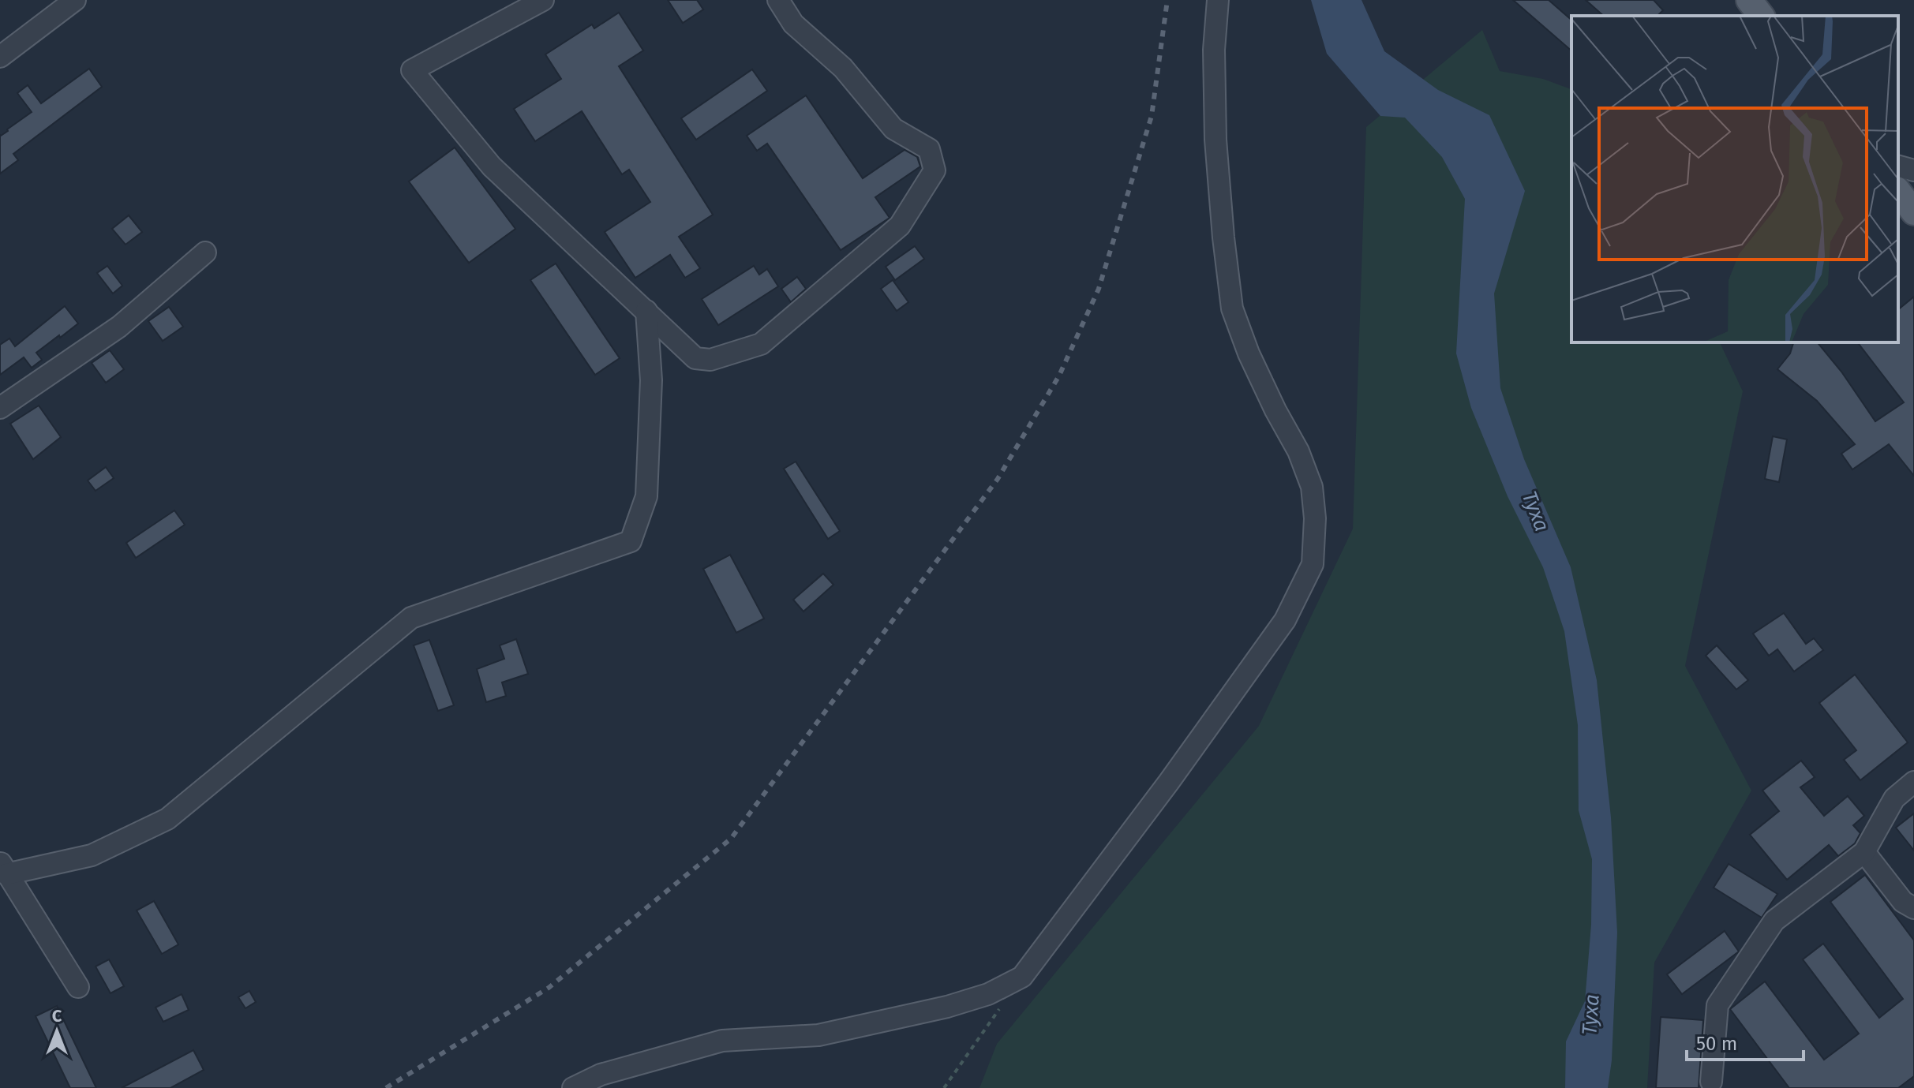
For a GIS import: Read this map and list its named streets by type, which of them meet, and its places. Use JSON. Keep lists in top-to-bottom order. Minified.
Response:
{"water":["Туха"],"scale_bar":"50 m","north":"top"}
